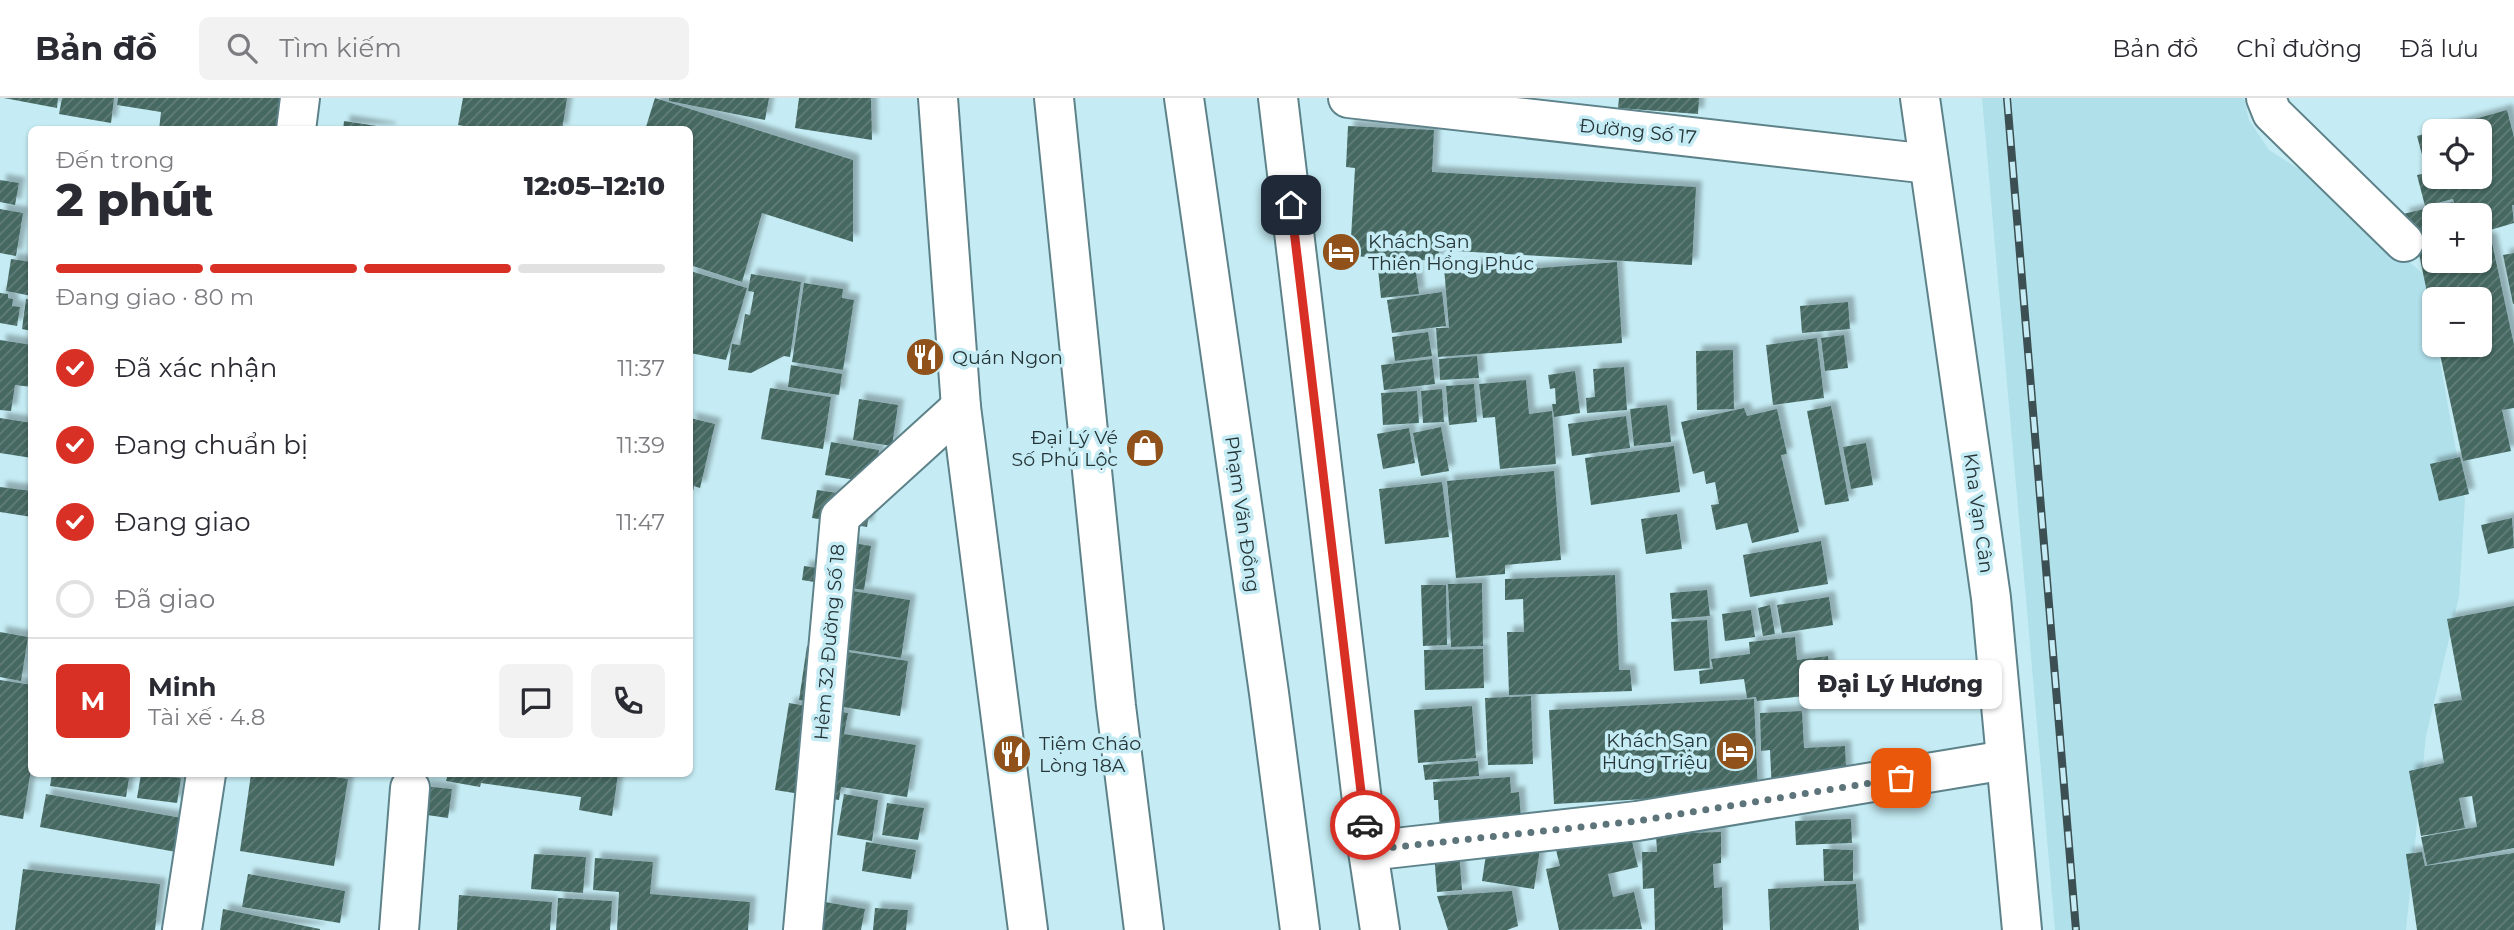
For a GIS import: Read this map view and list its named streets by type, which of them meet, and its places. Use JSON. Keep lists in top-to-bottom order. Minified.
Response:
{"streets":{"main road":["Đường Số 17","Kha Vạn Cân","Phạm Văn Đồng","Hẻm 32 Đường Số 18"]},"crossings":[["Đường Số 17","Kha Vạn Cân"]],"places":{"hotel":["Khách Sạn Thiên Hồng Phúc","Khách Sạn Hưng Triệu"],"restaurant":["Quán Ngon","Tiệm Cháo Lòng 18A"],"shop":["Đại Lý Vé Số Phú Lộc"],"other":["Đại Lý Hương"]},"page":{"header":"Bản đồ","search":"Tìm kiếm","nav":["Bản đồ","Chỉ đường","Đã lưu"],"map_buttons":["+","−"],"heading":["2 phút","Đến trong","12:05–12:10"],"panel":["Minh","Tài xế · 4.8"],"bar":"Đang giao · 80 m","list":[["Đã xác nhận","11:37"],["Đang chuẩn bị","11:39"],["Đang giao","11:47"],"Đã giao"],"bubble":"Đại Lý Hương","round":"M"}}
